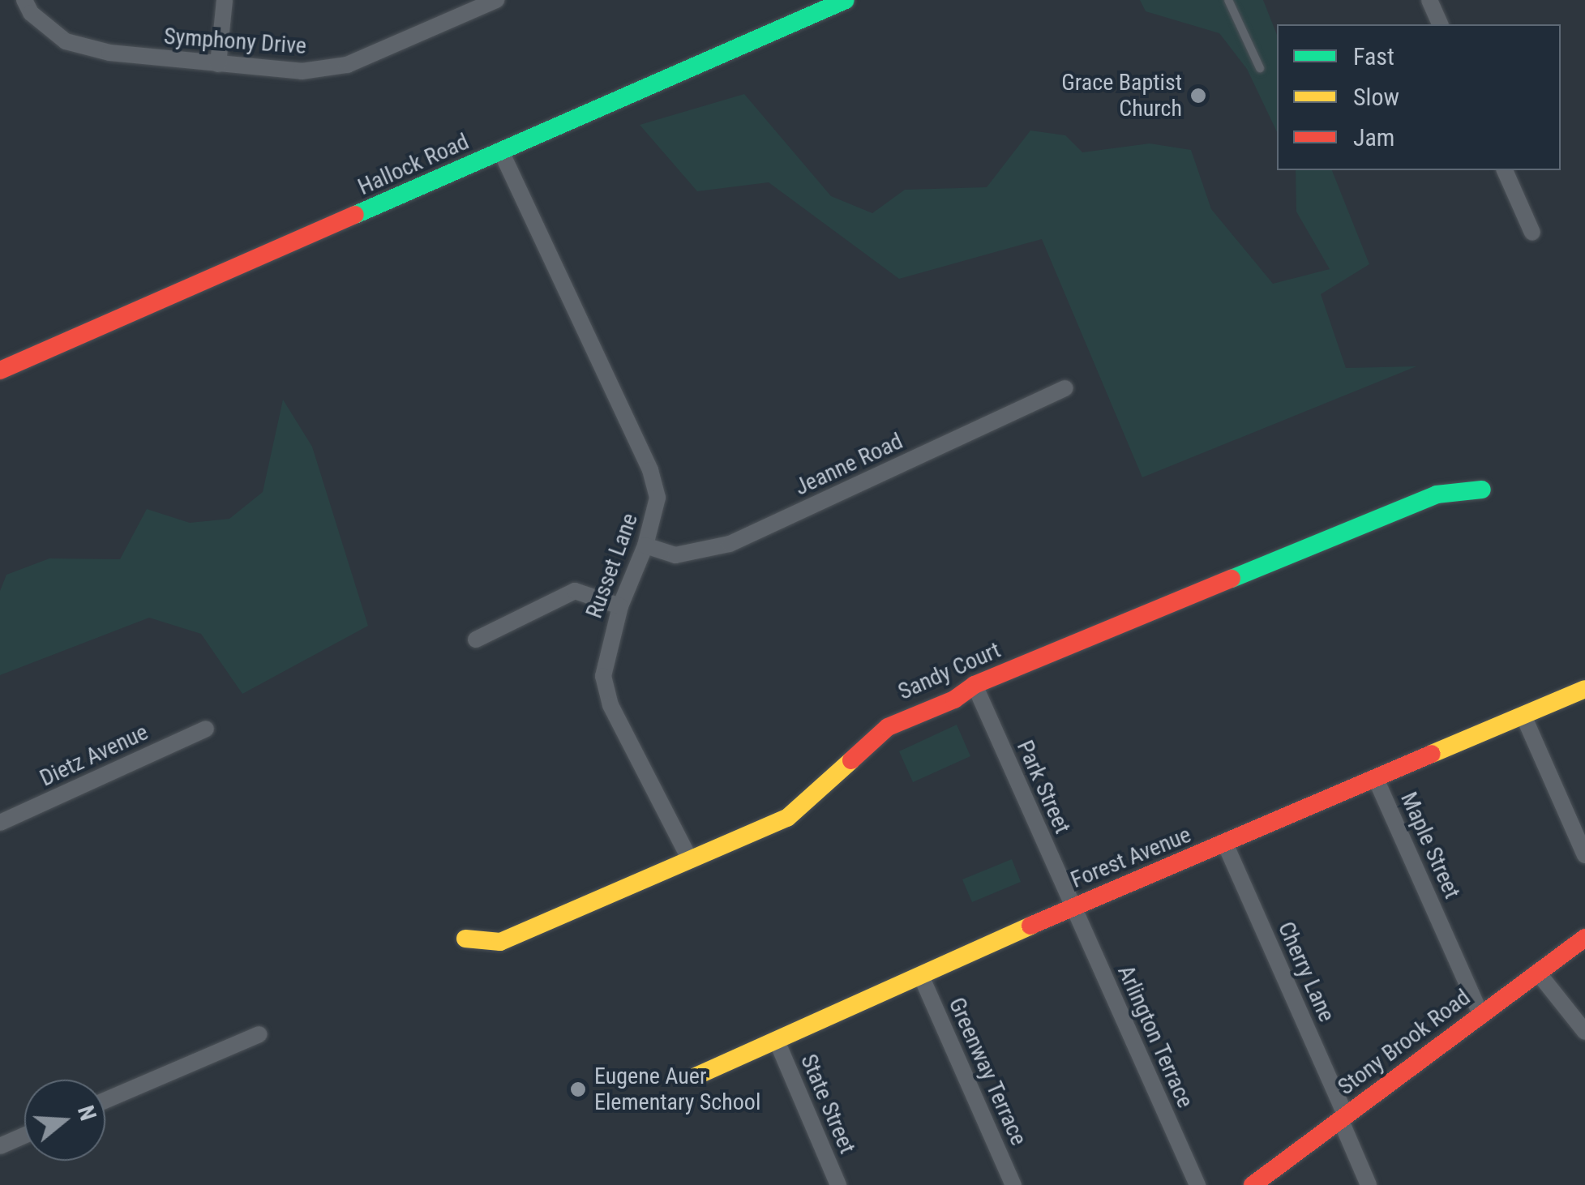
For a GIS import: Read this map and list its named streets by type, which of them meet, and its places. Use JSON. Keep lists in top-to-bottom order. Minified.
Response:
{"streets":{"street":["Symphony Drive","Hallock Road","Jeanne Road","Russet Lane","Sandy Court","Dietz Avenue","Park Street","Maple Street","Forest Avenue","Cherry Lane","Arlington Terrace","Stony Brook Road","Greenway Terrace","State Street"]},"crossings":[["Hallock Road","Russet Lane"],["Jeanne Road","Russet Lane"],["Russet Lane","Sandy Court"],["Sandy Court","Park Street"],["Park Street","Forest Avenue"],["Park Street","Arlington Terrace"],["Maple Street","Forest Avenue"],["Maple Street","Stony Brook Road"],["Forest Avenue","Cherry Lane"],["Forest Avenue","Arlington Terrace"],["Forest Avenue","Greenway Terrace"],["Forest Avenue","State Street"],["Cherry Lane","Stony Brook Road"]],"places":["Grace Baptist Church","Eugene Auer Elementary School"],"legend":["Fast","Slow","Jam"],"north":"right"}
